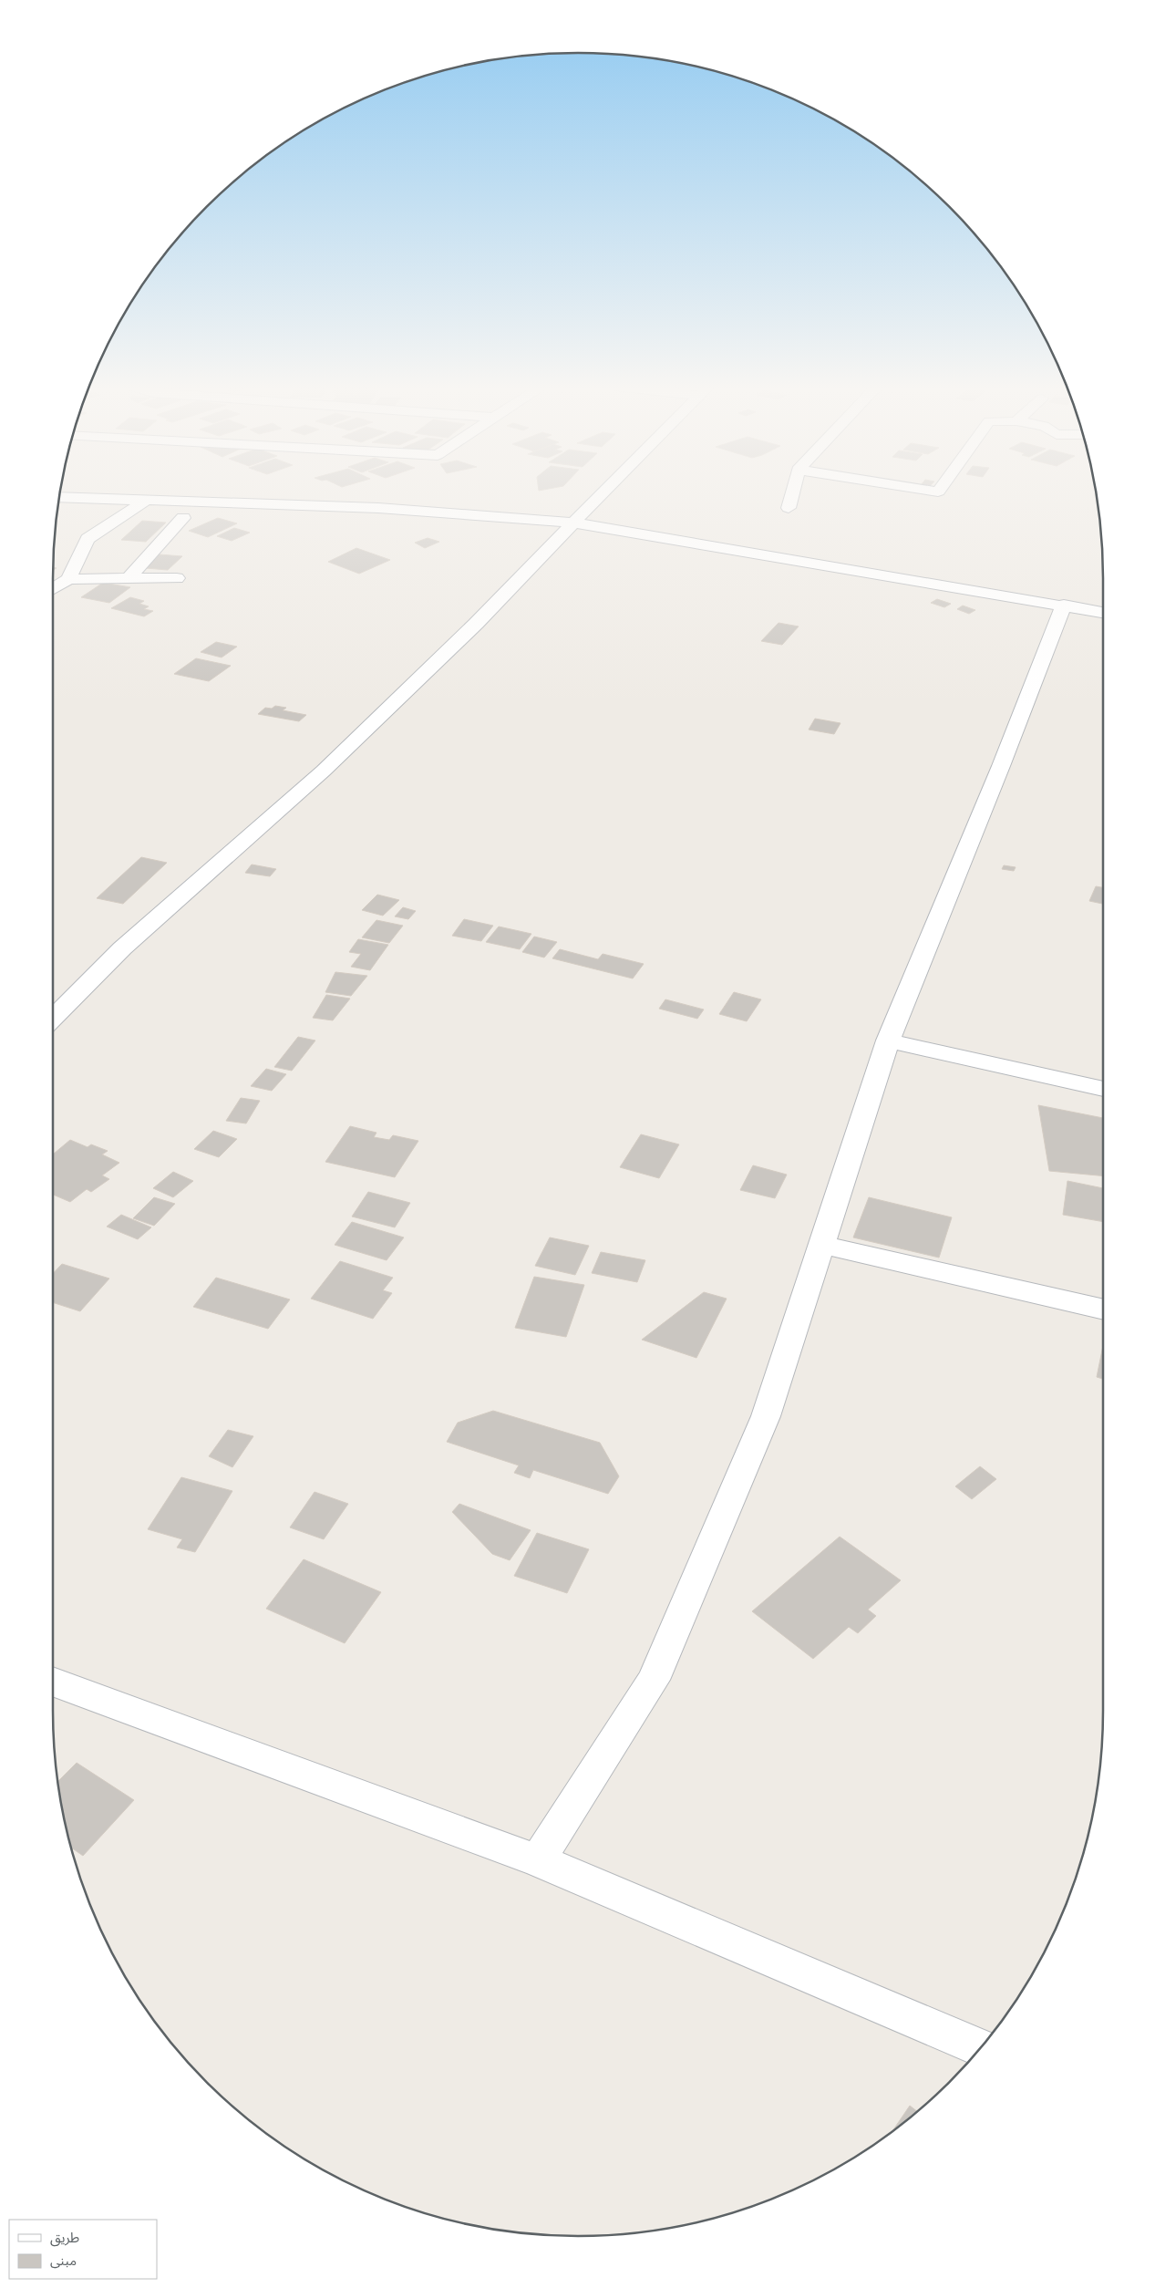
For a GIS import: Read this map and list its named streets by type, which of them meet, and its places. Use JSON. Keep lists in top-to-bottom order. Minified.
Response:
{"legend":["طريق","مبنى"]}
